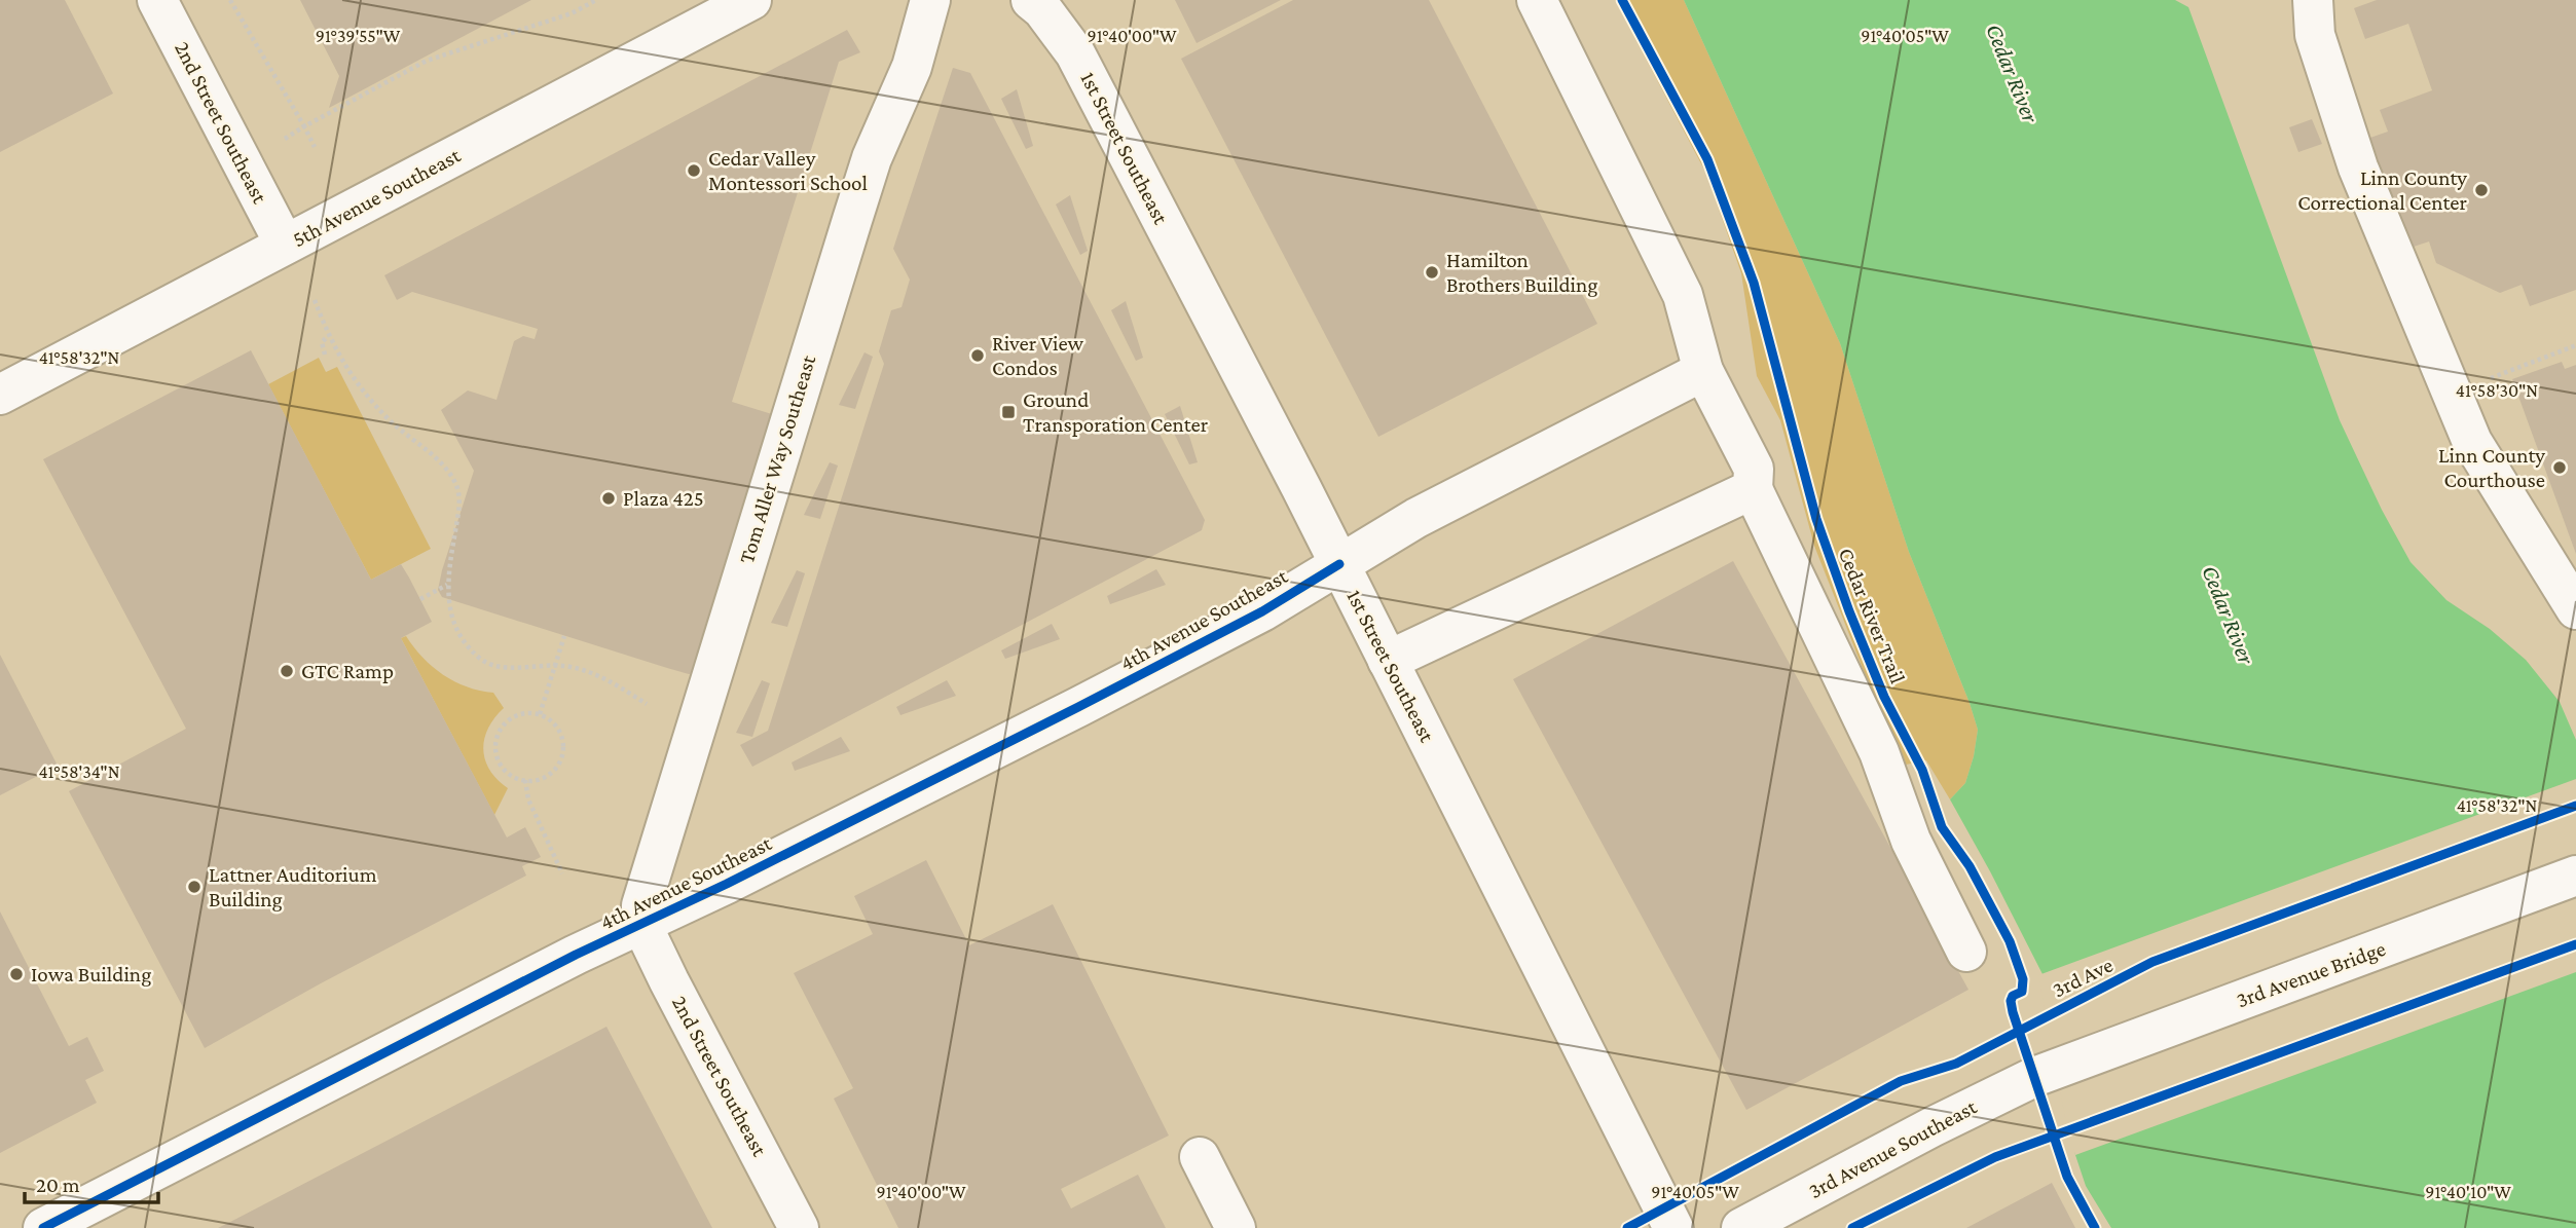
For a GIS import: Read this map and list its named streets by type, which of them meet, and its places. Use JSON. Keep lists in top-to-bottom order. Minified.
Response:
{"streets":{"street":["2nd Street Southeast","1st Street Southeast","5th Avenue Southeast","Tom Aller Way Southeast","4th Avenue Southeast","3rd Avenue Bridge","3rd Avenue Southeast"],"cycle path":["Cedar River Trail","3rd Ave"]},"crossings":[["2nd Street Southeast","5th Avenue Southeast"],["2nd Street Southeast","Tom Aller Way Southeast"],["2nd Street Southeast","4th Avenue Southeast"],["1st Street Southeast","4th Avenue Southeast"],["Tom Aller Way Southeast","4th Avenue Southeast"],["3rd Avenue Bridge","3rd Avenue Southeast"]],"water":["Cedar River"],"places":{"other":["Cedar Valley Montessori School","Linn County Correctional Center","Hamilton Brothers Building","River View Condos","Linn County Courthouse","Plaza 425","GTC Ramp","Lattner Auditorium Building","Iowa Building"],"transit":["Ground Transporation Center"]},"scale_bar":"20 m","coordinates":["91°40'05\"W","91°39'55\"W","91°40'00\"W","41°58'32\"N","41°58'30\"N","41°58'34\"N","91°40'10\"W"]}
